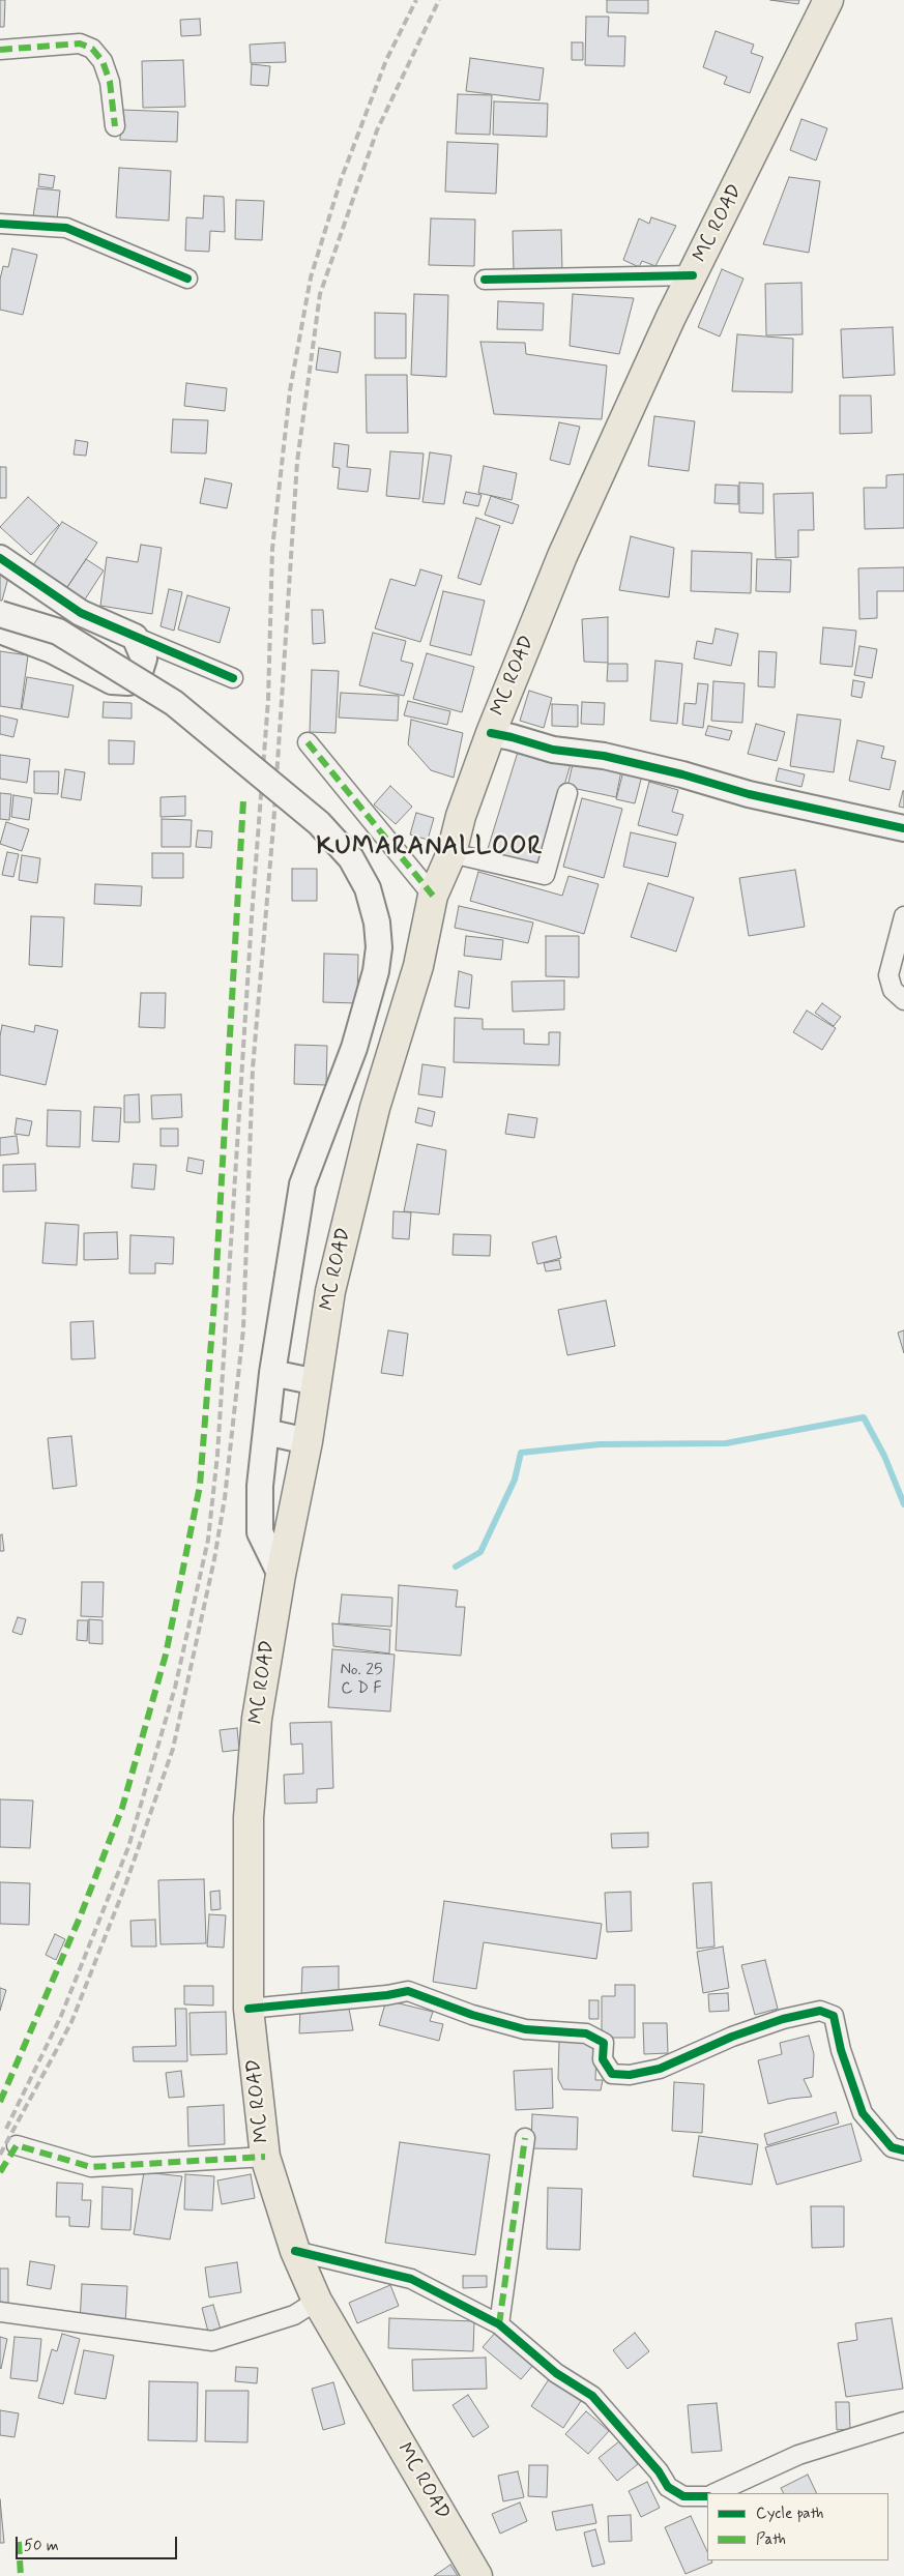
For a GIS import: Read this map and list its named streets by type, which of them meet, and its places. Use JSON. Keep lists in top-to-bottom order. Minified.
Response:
{"streets":{"main road":["MC ROAD"]},"districts":["KUMARANALLOOR"],"house_numbers":["No. 25 C D F"],"legend":["Cycle path","Path"],"scale_bar":"50 m"}
